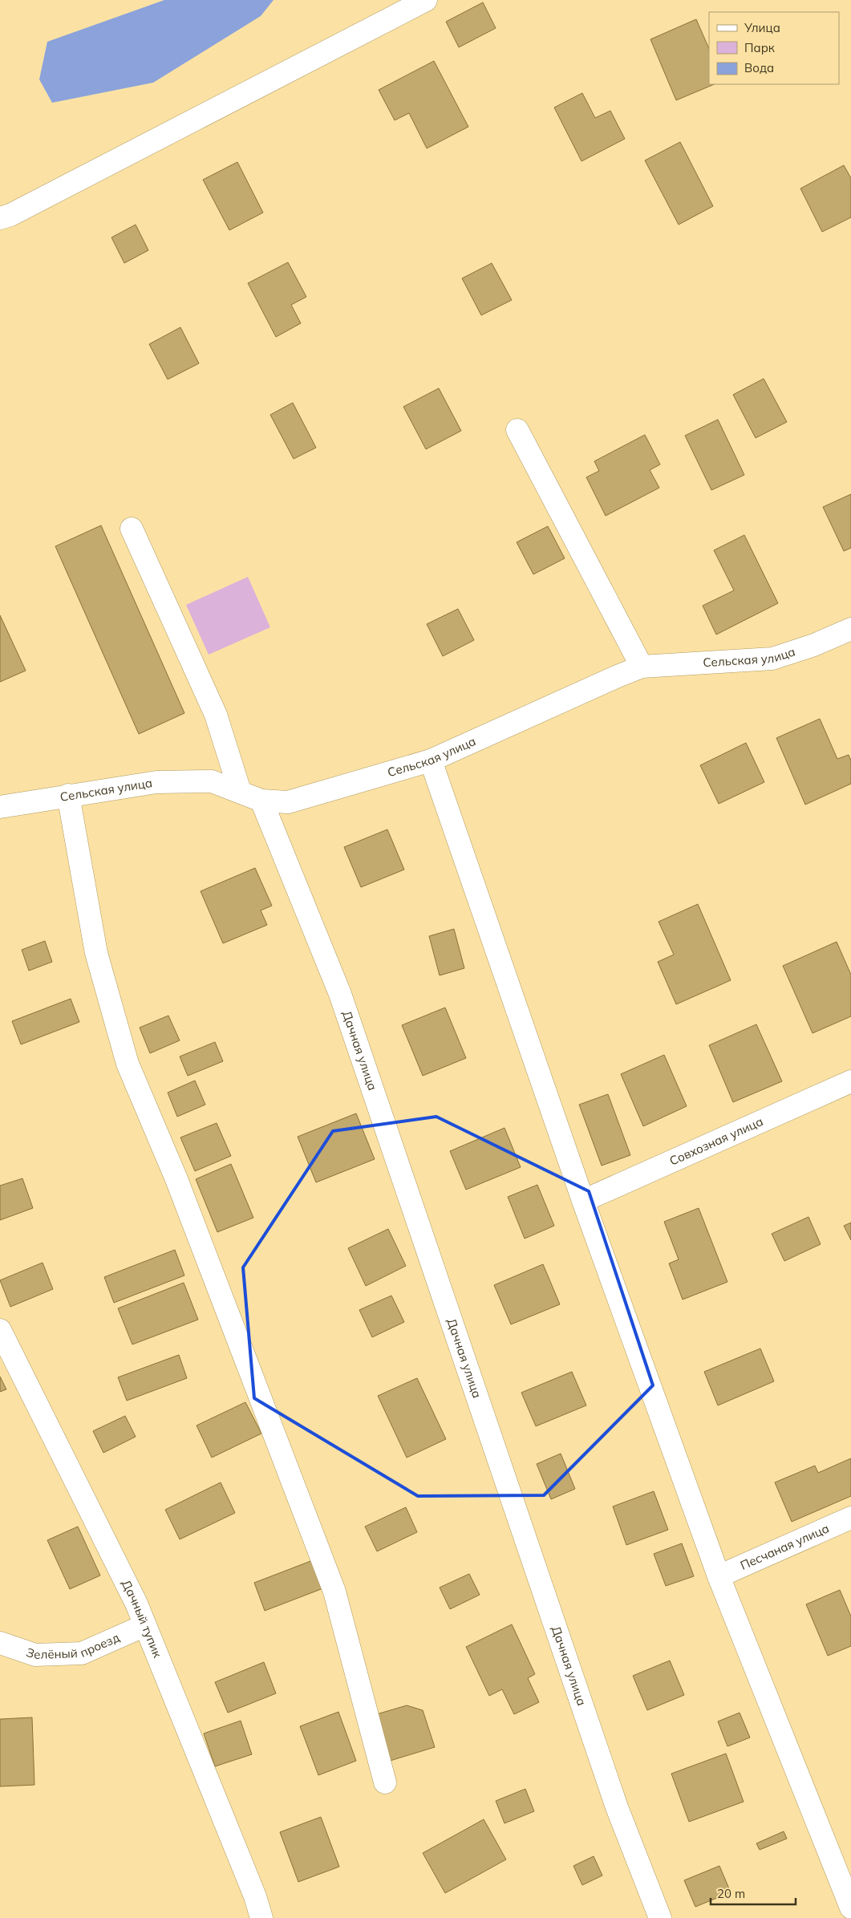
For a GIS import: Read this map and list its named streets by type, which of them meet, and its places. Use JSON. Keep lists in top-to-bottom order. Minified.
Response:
{"streets":{"street":["Сельская улица","Дачная улица","Совхозная улица","Песчаная улица","Дачный тупик","Зелёный проезд"]},"crossings":[["Сельская улица","Дачная улица"],["Дачный тупик","Зелёный проезд"]],"legend":["Улица","Парк","Вода"],"scale_bar":"20 m"}
